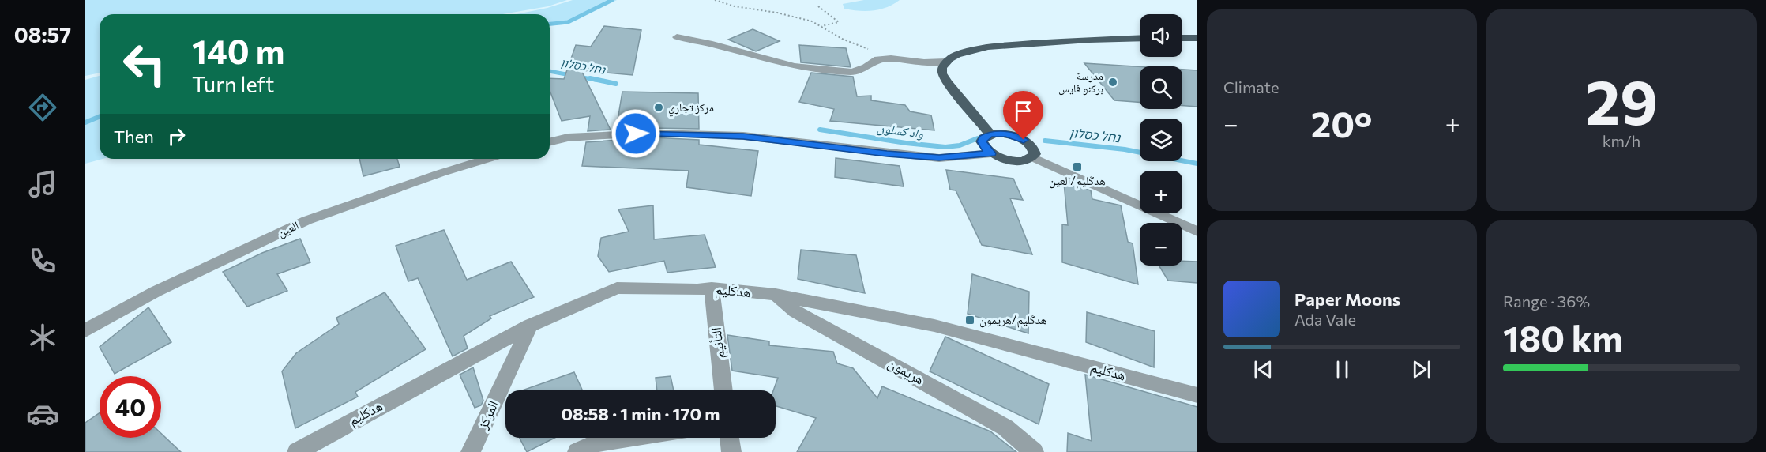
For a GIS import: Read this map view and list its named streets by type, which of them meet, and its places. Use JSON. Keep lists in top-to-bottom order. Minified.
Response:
{"streets":{"street":["العين","هدكليم","التأنيم","هريمون","المركز"]},"crossings":[["هدكليم","التأنيم"],["هدكليم","هريمون"],["هدكليم","المركز"]],"water":["נחל כסלון","واد كسلون"],"places":{"other":["مدرسة بركنو فايس","مركز تجاري"],"transit":["هدكَليم/العين","هدكَليم/هريمون"]},"page":{"tabs":"08:57","tile":["Climate",["29","km/h"],["Range · 36%","180 km"]],"map_buttons":["+","−"],"turn":["140 m","Turn left"],"heat":["−","20°","+"],"then":"Then","song":["Paper Moons","Ada Vale"],"limit":"40","trip":"08:58 · 1 min · 170 m"}}
